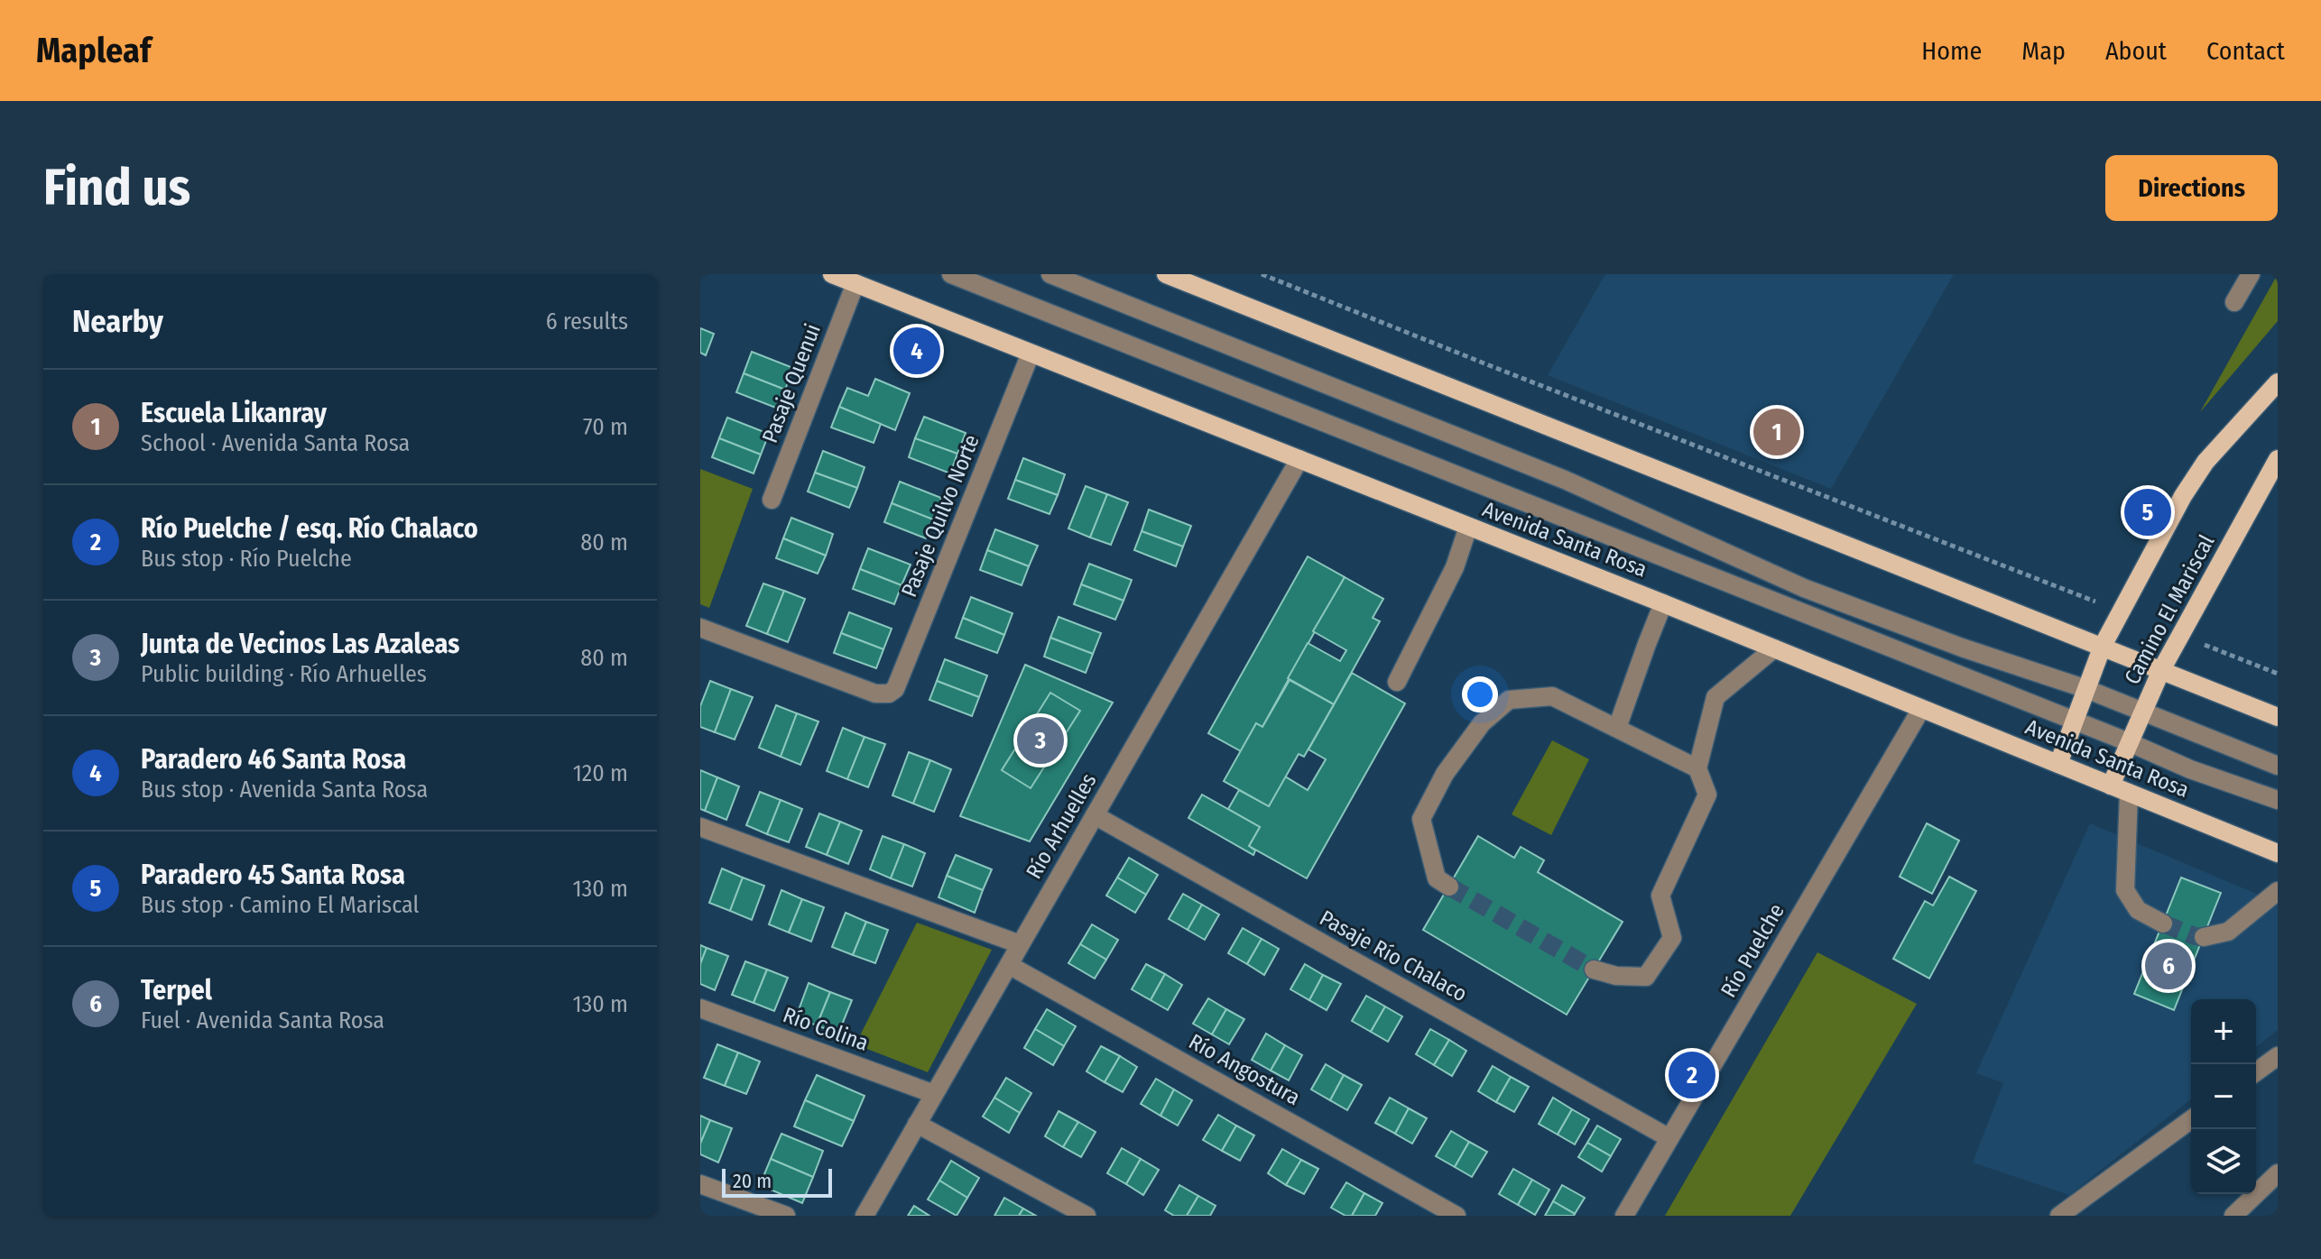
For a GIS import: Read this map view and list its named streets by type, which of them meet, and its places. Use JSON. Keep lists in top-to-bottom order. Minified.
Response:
{"streets":{"main road":["Avenida Santa Rosa","Camino El Mariscal"],"street":["Pasaje Quenui","Pasaje Quilvo Norte","Río Arhuelles","Río Puelche","Pasaje Río Chalaco","Río Colina","Río Angostura"]},"crossings":[["Pasaje Quenui","Avenida Santa Rosa"],["Pasaje Quilvo Norte","Avenida Santa Rosa"],["Avenida Santa Rosa","Camino El Mariscal"],["Avenida Santa Rosa","Río Arhuelles"],["Avenida Santa Rosa","Río Puelche"],["Río Arhuelles","Pasaje Río Chalaco"],["Río Arhuelles","Río Colina"],["Río Arhuelles","Río Angostura"],["Río Puelche","Pasaje Río Chalaco"]],"scale_bar":"20 m","page":{"header":"Mapleaf","nav":["Home","Map","About","Contact"],"buttons":"Directions","title":"Find us","heading":["Nearby","6 results"],"pins":["4","1","5","3","6","2"],"list":[{"mark":"1","name":"Escuela Likanray","note":"School · Avenida Santa Rosa","value":"70 m"},{"mark":"2","name":"Río Puelche / esq. Río Chalaco","note":"Bus stop · Río Puelche","value":"80 m"},{"mark":"3","name":"Junta de Vecinos Las Azaleas","note":"Public building · Río Arhuelles","value":"80 m"},{"mark":"4","name":"Paradero 46 Santa Rosa","note":"Bus stop · Avenida Santa Rosa","value":"120 m"},{"mark":"5","name":"Paradero 45 Santa Rosa","note":"Bus stop · Camino El Mariscal","value":"130 m"},{"mark":"6","name":"Terpel","note":"Fuel · Avenida Santa Rosa","value":"130 m"}],"map_buttons":["+","−"],"scale":"20 m"}}
